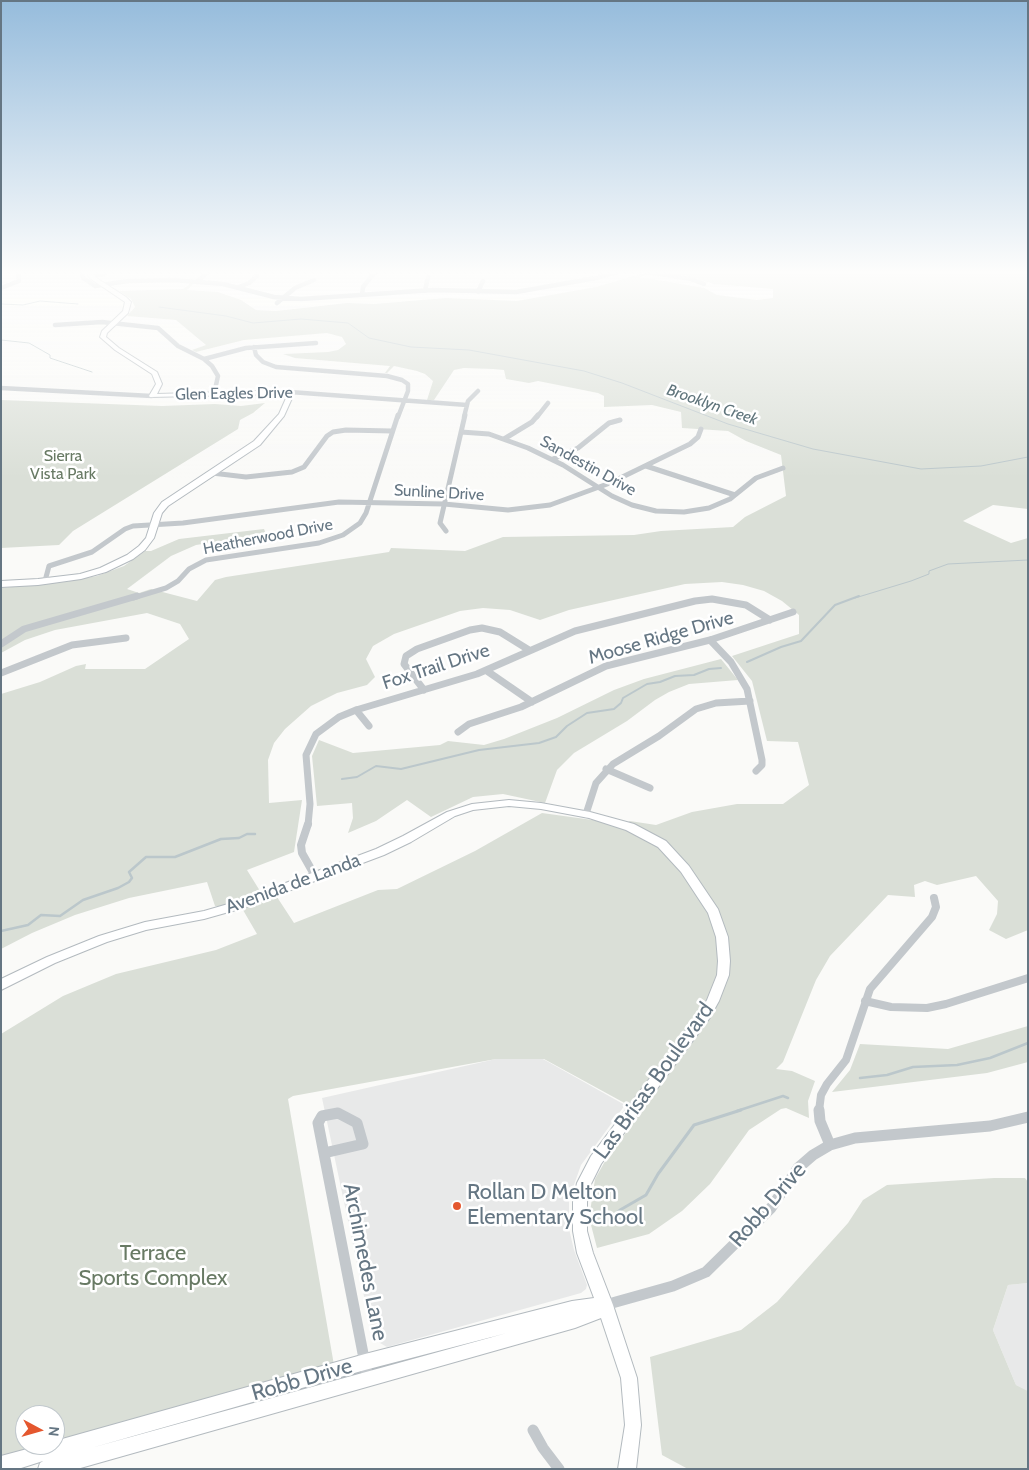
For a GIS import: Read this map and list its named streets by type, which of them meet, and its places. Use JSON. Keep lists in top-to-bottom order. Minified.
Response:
{"streets":{"street":["Glen Eagles Drive","Sandestin Drive","Sunline Drive","Heatherwood Drive","Moose Ridge Drive","Fox Trail Drive","Avenida de Landa","Las Brisas Boulevard","Robb Drive","Archimedes Lane"]},"crossings":[["Glen Eagles Drive","Heatherwood Drive"],["Sandestin Drive","Sunline Drive"],["Sunline Drive","Heatherwood Drive"],["Moose Ridge Drive","Fox Trail Drive"],["Fox Trail Drive","Avenida de Landa"],["Avenida de Landa","Las Brisas Boulevard"],["Las Brisas Boulevard","Robb Drive"],["Robb Drive","Archimedes Lane"]],"water":["Brooklyn Creek"],"parks":["Sierra Vista Park","Terrace Sports Complex"],"places":["Rollan D Melton Elementary School"],"north":"right"}
